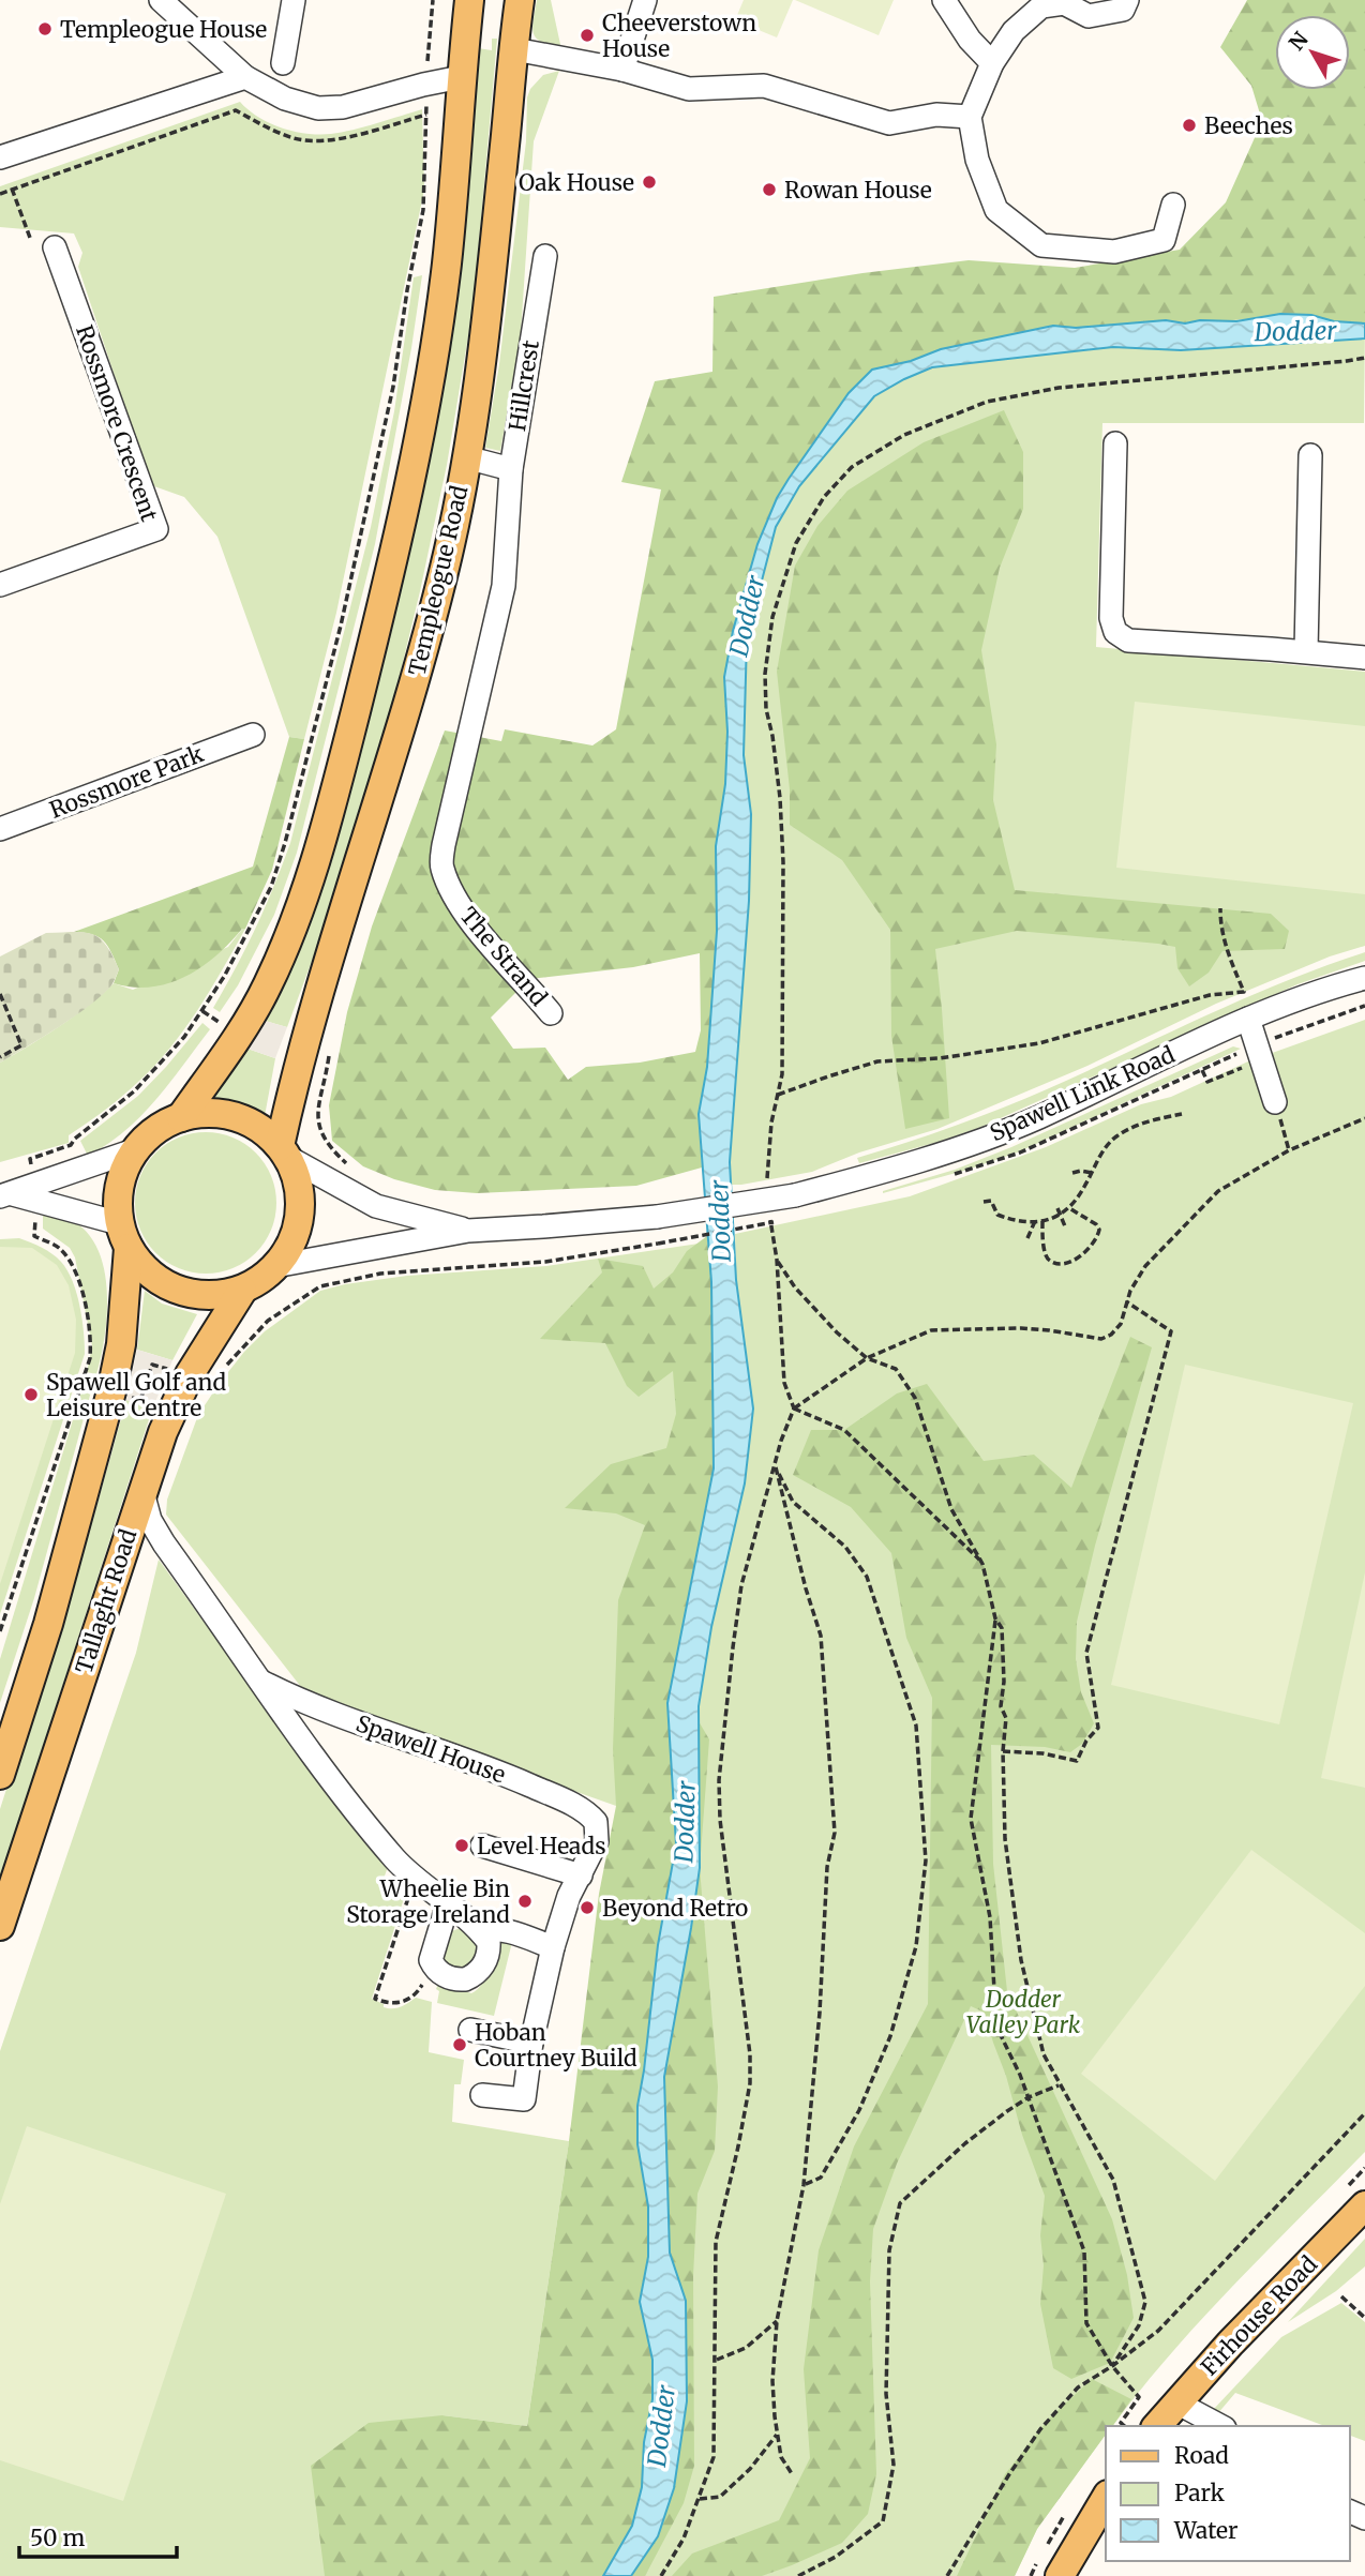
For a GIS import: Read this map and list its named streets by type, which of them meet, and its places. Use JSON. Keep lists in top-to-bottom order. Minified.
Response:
{"streets":{"main road":["Templeogue Road","Tallaght Road","Firhouse Road"],"street":["Hillcrest","Rossmore Crescent","Rossmore Park","The Strand","Spawell Link Road","Spawell House"]},"crossings":[["Hillcrest","The Strand"],["Templeogue Road","Tallaght Road"],["Tallaght Road","Spawell House"]],"water":["Dodder"],"parks":["Dodder Valley Park"],"places":["Templeogue House","Cheeverstown House","Beeches","Oak House","Rowan House","Spawell Golf and Leisure Centre","Level Heads","Wheelie Bin Storage Ireland","Beyond Retro","Hoban Courtney Build"],"legend":["Road","Park","Water"],"scale_bar":"50 m","north":"top left"}
